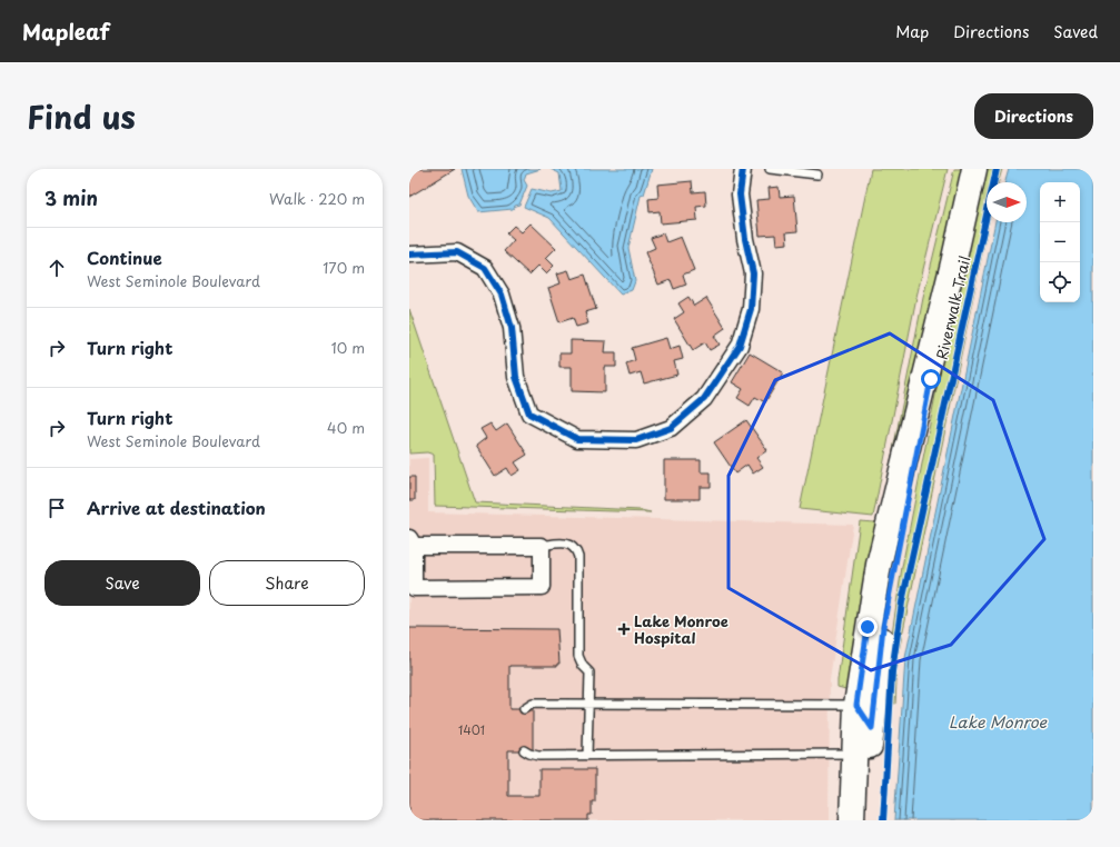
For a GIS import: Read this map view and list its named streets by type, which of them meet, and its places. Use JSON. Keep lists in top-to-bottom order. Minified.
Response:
{"streets":{"cycle path":["Riverwalk Trail"]},"water":["Lake Monroe"],"places":{"health":["Lake Monroe Hospital"]},"house_numbers":["1401"],"north":"right","page":{"header":"Mapleaf","nav":["Map","Directions","Saved"],"title":"Find us","buttons":["Directions",["Save","Share"]],"heading":["3 min","Walk · 220 m"],"map_buttons":["+","−"],"list":[["Continue","West Seminole Boulevard","170 m"],["Turn right","10 m"],["Turn right","West Seminole Boulevard","40 m"],"Arrive at destination"]}}
